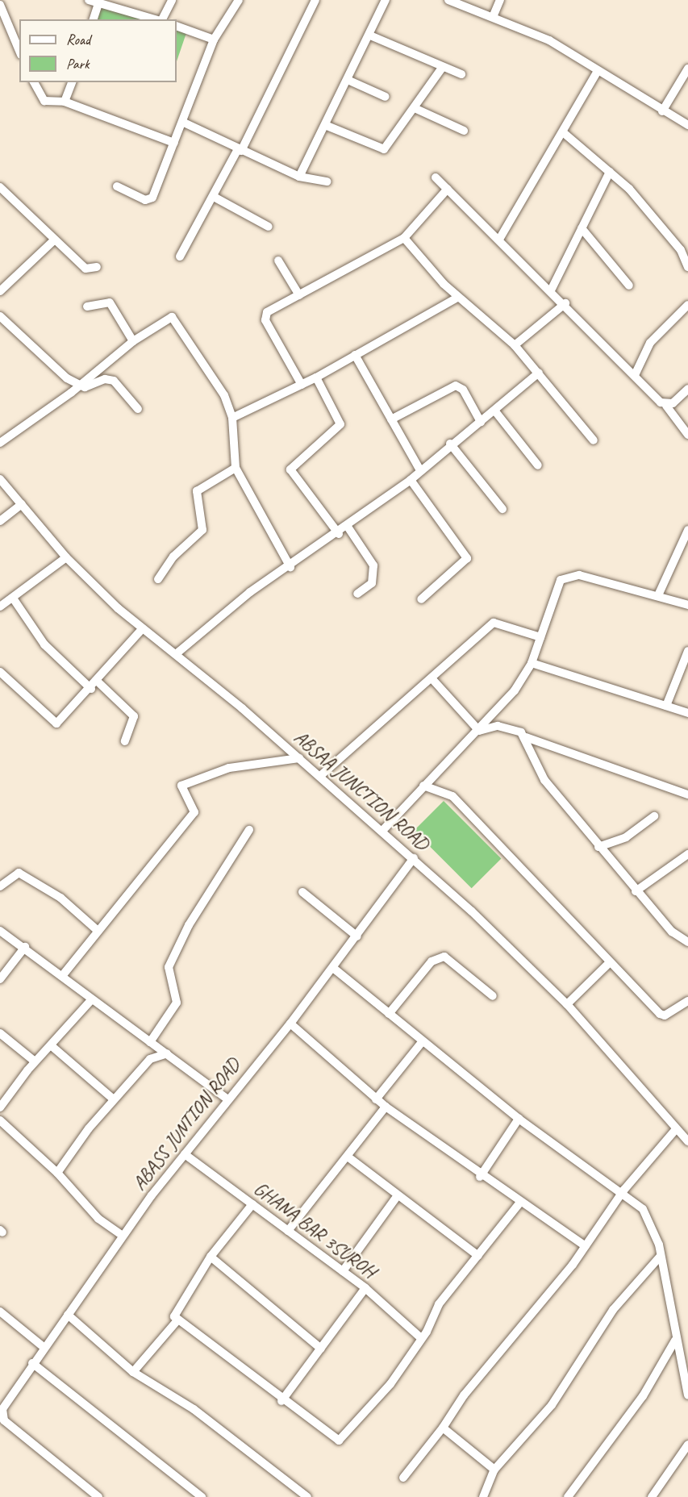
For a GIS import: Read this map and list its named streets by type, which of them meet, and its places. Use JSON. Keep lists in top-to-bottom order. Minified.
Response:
{"streets":{"street":["ABSAA JUNCTION ROAD","ABASS JUNTION ROAD","GHANA BAR 3SUROH"]},"crossings":[["ABSAA JUNCTION ROAD","ABASS JUNTION ROAD"],["ABASS JUNTION ROAD","GHANA BAR 3SUROH"]],"legend":["Road","Park"]}
